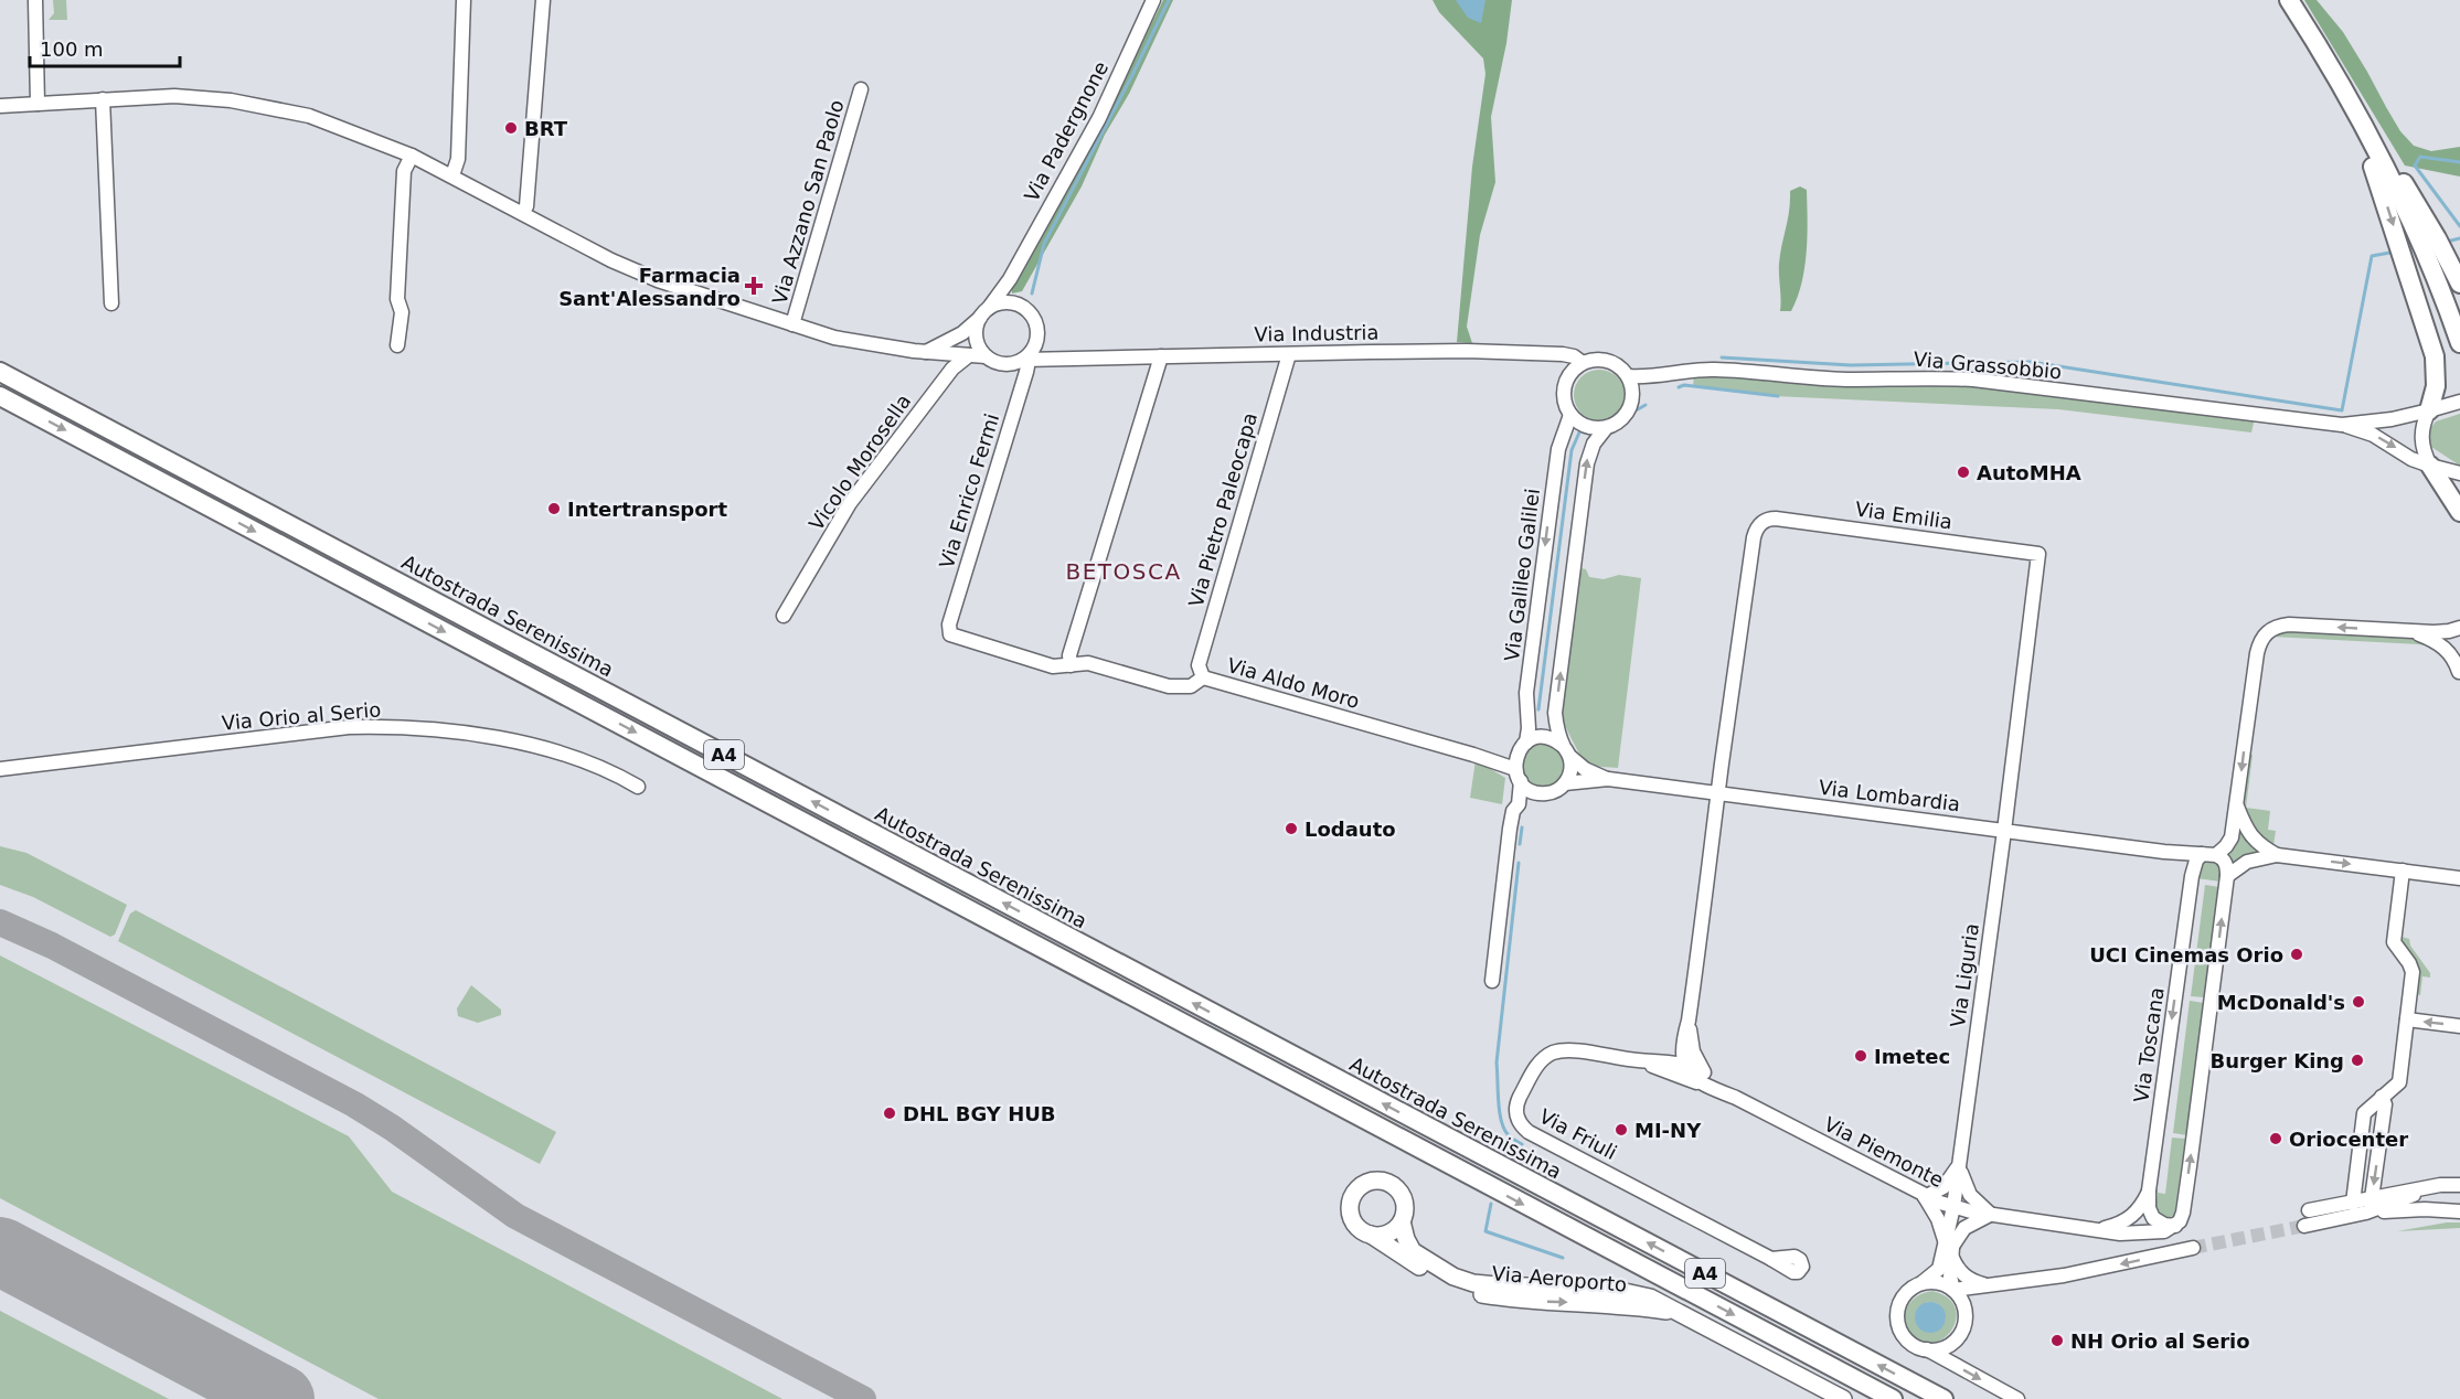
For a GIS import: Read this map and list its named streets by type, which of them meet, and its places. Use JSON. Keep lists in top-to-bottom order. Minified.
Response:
{"streets":{"highway":["Autostrada Serenissima","A4"],"main road":["Via Aeroporto"],"street":["Via Padergnone","Via Azzano San Paolo","Via Industria","Via Grassobbio","Vicolo Morosella","Via Enrico Fermi","Via Pietro Paleocapa","Via Emilia","Via Galileo Galilei","Via Aldo Moro","Via Orio al Serio","Via Lombardia","Via Liguria","Via Toscana","Via Friuli","Via Piemonte"]},"crossings":[["Via Padergnone","Via Azzano San Paolo"],["Via Padergnone","Via Industria"],["Via Padergnone","Via Enrico Fermi"],["Via Azzano San Paolo","Via Industria"],["Via Azzano San Paolo","Vicolo Morosella"],["Via Azzano San Paolo","Via Enrico Fermi"],["Via Industria","Via Grassobbio"],["Via Industria","Via Enrico Fermi"],["Via Industria","Via Pietro Paleocapa"],["Via Industria","Via Galileo Galilei"],["Via Grassobbio","Via Galileo Galilei"],["Via Enrico Fermi","Via Aldo Moro"],["Via Pietro Paleocapa","Via Aldo Moro"],["Via Emilia","Via Lombardia"],["Via Emilia","Via Liguria"],["Via Galileo Galilei","Via Aldo Moro"],["Via Galileo Galilei","Via Lombardia"],["Via Aldo Moro","Via Lombardia"],["Via Lombardia","Via Liguria"],["Via Lombardia","Via Toscana"],["Via Liguria","Via Piemonte"],["Via Toscana","Via Piemonte"],["Via Friuli","Via Piemonte"]],"districts":["BETOSCA"],"places":{"other":["BRT","AutoMHA","Intertransport","Lodauto","UCI Cinemas Orio","McDonald's","Imetec","Burger King","DHL BGY HUB","MI-NY","Oriocenter","NH Orio al Serio"],"health":["Farmacia Sant'Alessandro"]},"scale_bar":"100 m"}
